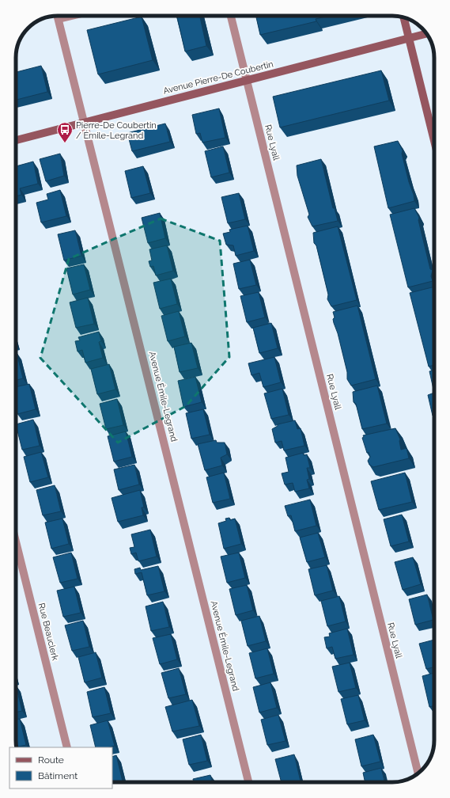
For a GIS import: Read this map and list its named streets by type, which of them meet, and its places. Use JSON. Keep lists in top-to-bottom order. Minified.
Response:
{"streets":{"street":["Avenue Pierre-De Coubertin","Rue Lyall","Avenue Émile-Legrand","Rue Beauclerk"]},"crossings":[["Avenue Pierre-De Coubertin","Rue Lyall"],["Avenue Pierre-De Coubertin","Avenue Émile-Legrand"]],"places":{"bus stop":["Pierre-De Coubertin / Émile-Legrand"]},"legend":["Route","Bâtiment"]}
